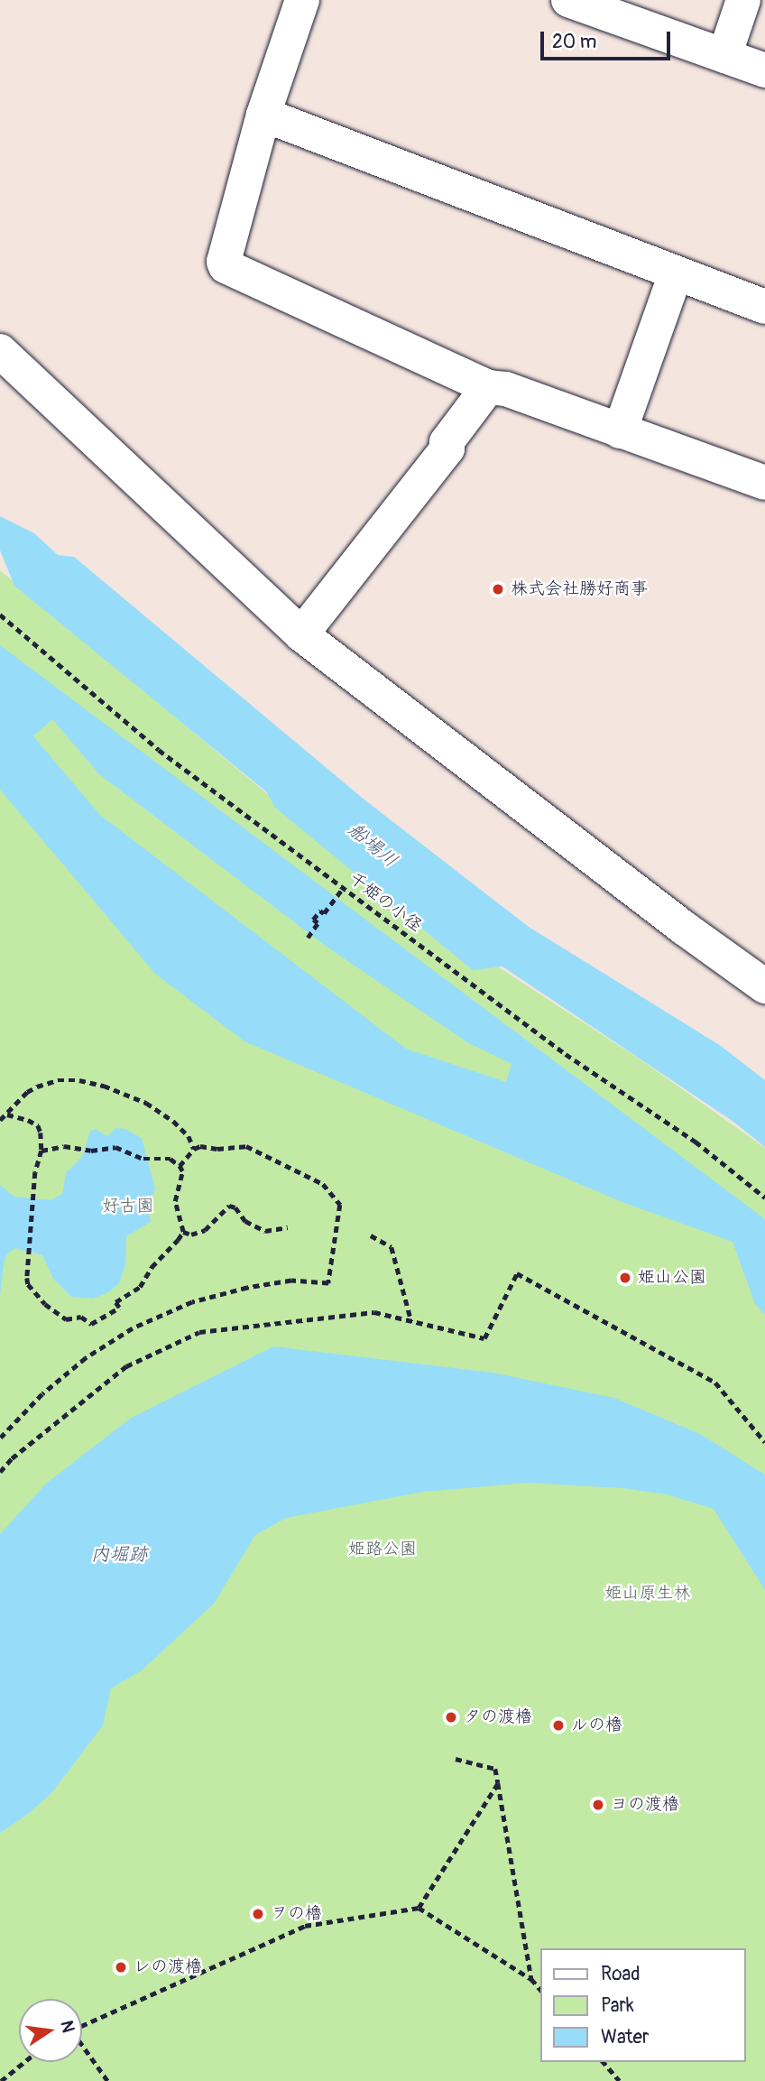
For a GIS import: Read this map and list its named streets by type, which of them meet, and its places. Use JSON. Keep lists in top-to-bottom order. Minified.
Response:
{"streets":{"path":["千姫の小径"]},"water":["船場川","内堀跡"],"parks":["好古園","姫路公園","姫山原生林"],"places":["株式会社勝好商事","姫山公園","タの渡櫓","ルの櫓","ヨの渡櫓","ヲの櫓","レの渡櫓"],"legend":["Road","Park","Water"],"scale_bar":"20 m","north":"right"}
